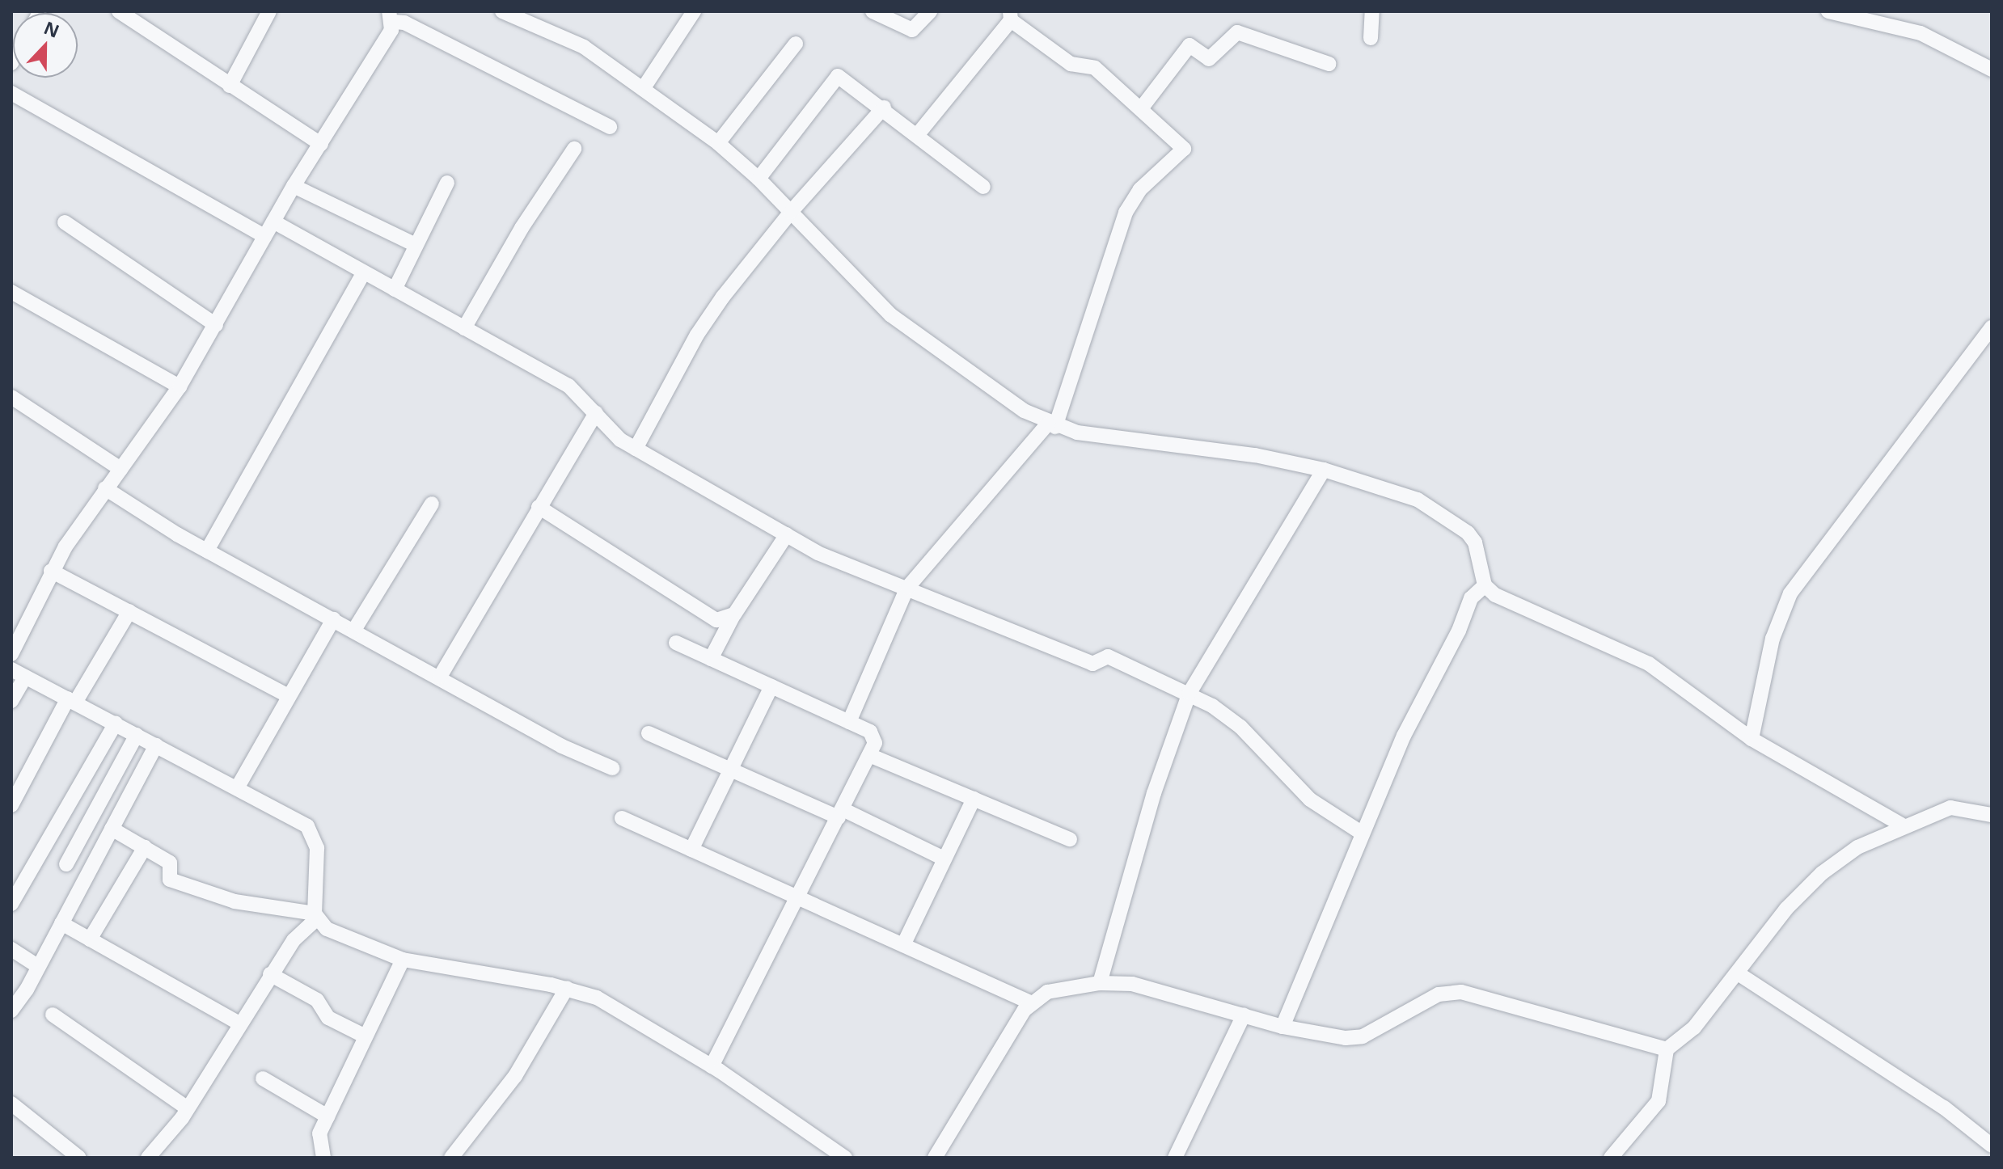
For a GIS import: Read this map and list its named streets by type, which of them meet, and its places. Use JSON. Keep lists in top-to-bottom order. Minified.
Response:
{"north":"top"}
